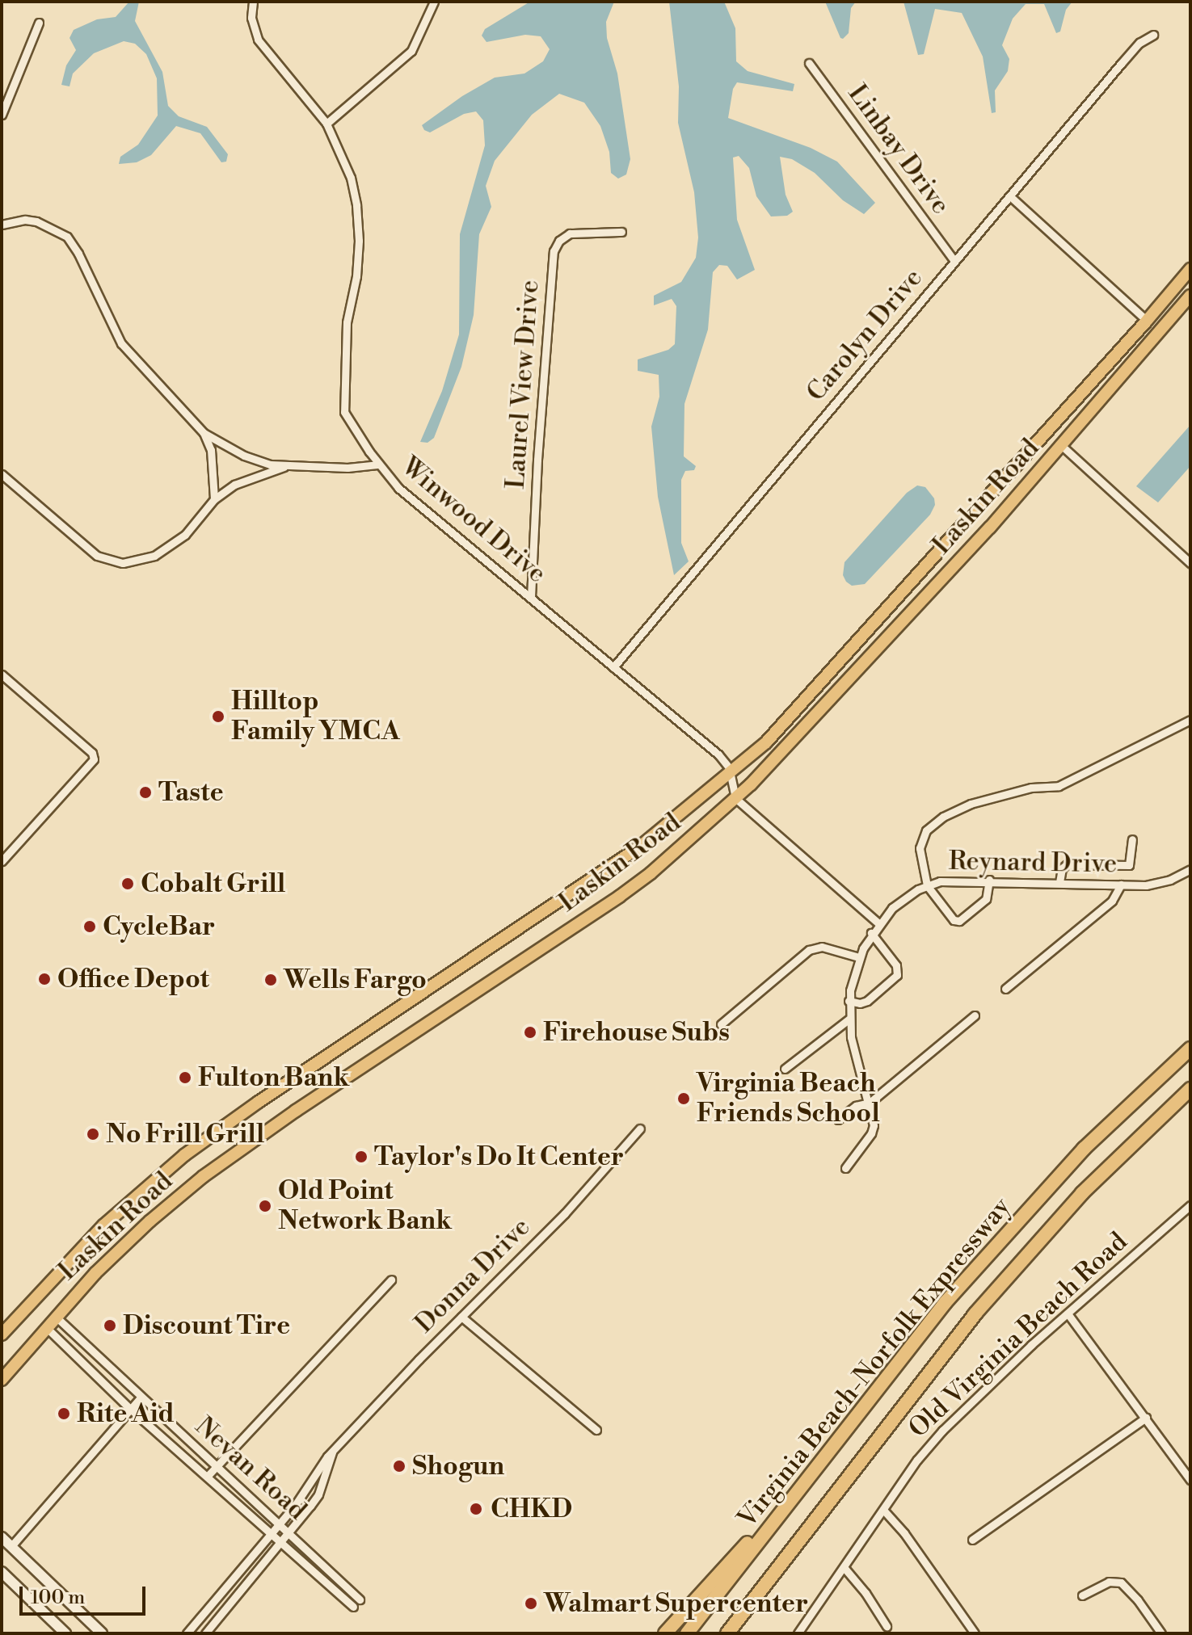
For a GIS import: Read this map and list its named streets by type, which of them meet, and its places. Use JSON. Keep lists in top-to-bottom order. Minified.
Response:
{"streets":{"highway":["Virginia Beach-Norfolk Expressway"],"main road":["Laskin Road"],"street":["Linbay Drive","Carolyn Drive","Laurel View Drive","Winwood Drive","Reynard Drive","Donna Drive","Old Virginia Beach Road","Nevan Road"]},"crossings":[["Linbay Drive","Carolyn Drive"],["Carolyn Drive","Winwood Drive"],["Laurel View Drive","Winwood Drive"],["Laskin Road","Winwood Drive"],["Laskin Road","Nevan Road"],["Donna Drive","Nevan Road"]],"places":["Hilltop Family YMCA","Taste","Cobalt Grill","CycleBar","Office Depot","Wells Fargo","Firehouse Subs","Fulton Bank","Virginia Beach Friends School","No Frill Grill","Taylor's Do It Center","Old Point Network Bank","Discount Tire","Rite Aid","Shogun","CHKD","Walmart Supercenter"],"scale_bar":"100 m"}
